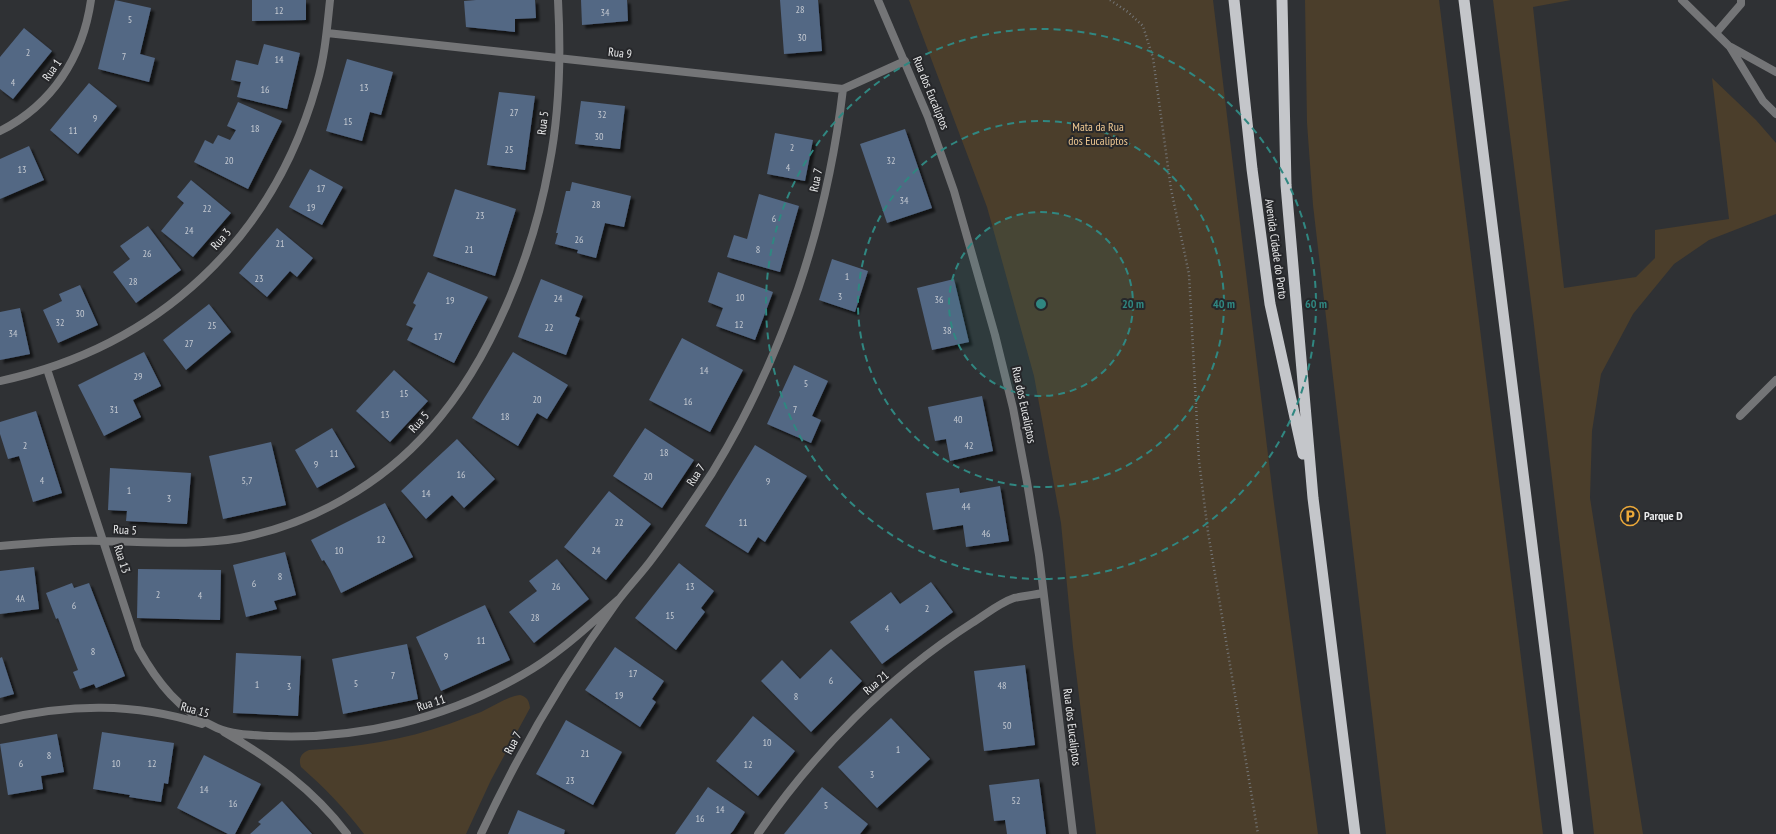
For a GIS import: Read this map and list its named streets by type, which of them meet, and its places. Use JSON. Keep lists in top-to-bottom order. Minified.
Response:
{"streets":{"highway":["Avenida Cidade do Porto"],"street":["Rua 9","Rua 1","Rua dos Eucaliptos","Rua 5","Rua 7","Rua 3","Rua 13","Rua 21","Rua 11","Rua 15"]},"crossings":[["Rua 9","Rua 5"],["Rua 9","Rua 7"],["Rua 9","Rua 3"],["Rua dos Eucaliptos","Rua 21"],["Rua 5","Rua 13"],["Rua 7","Rua 11"],["Rua 3","Rua 13"],["Rua 13","Rua 11"],["Rua 13","Rua 15"],["Rua 11","Rua 15"]],"parks":["Mata da Rua dos Eucaliptos"],"places":{"parking":["Parque D"]},"house_numbers":["28","12","34","5","30","2","7","14","4","13","16","27","32","9","15","18","11","30","2","25","20","32","4","13","17","34","28","19","22","23","6","24","26","21","21","8","26","1","23","28","3","10","24","36","19","30","32","12","25","22","38","34","17","27","14","29","5","15","20","16","31","7","13","18","40","2","42","18","11","9","16","20","4","5,7","9","1","14","3","44","22","11","46","12","10","24","8","6","26","13","2","4","4A","6","2","15","28","4","11","8","9","17","7","6","5","1","48","3","19","8","50","10","1","21","8","6","10","12","12","3","23","14","52","16","5","14","16"],"rings":["20 m","40 m","60 m"]}
